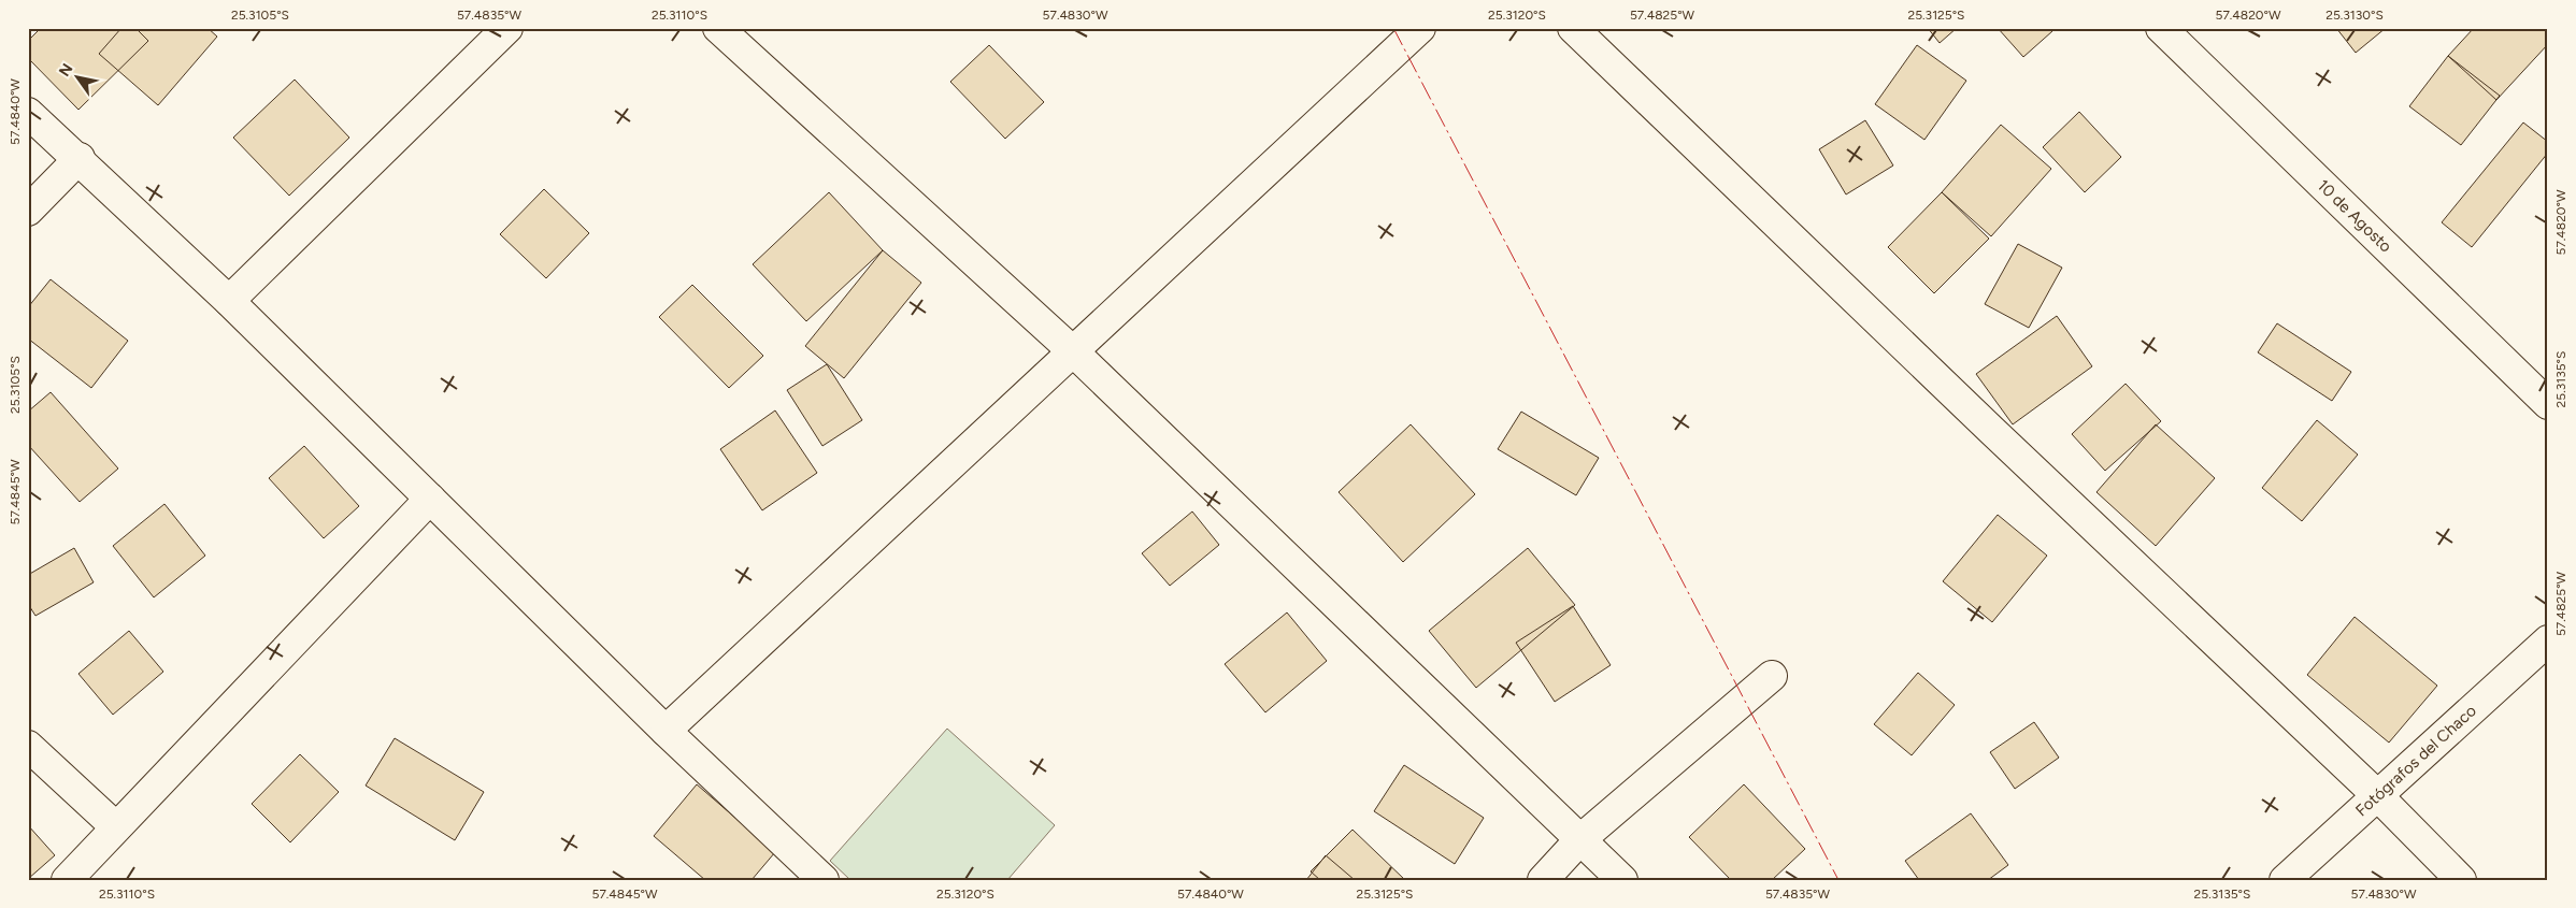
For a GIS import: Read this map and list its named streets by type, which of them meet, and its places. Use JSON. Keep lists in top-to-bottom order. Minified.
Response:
{"streets":{"street":["10 de Agosto","Fotógrafos del Chaco"]},"north":"top left","coordinates":["25.3105°S","57.4835°W","25.3110°S","57.4830°W","25.3120°S","57.4825°W","25.3125°S","57.4820°W","25.3130°S","57.4840°W","25.3135°S","57.4845°W"]}
